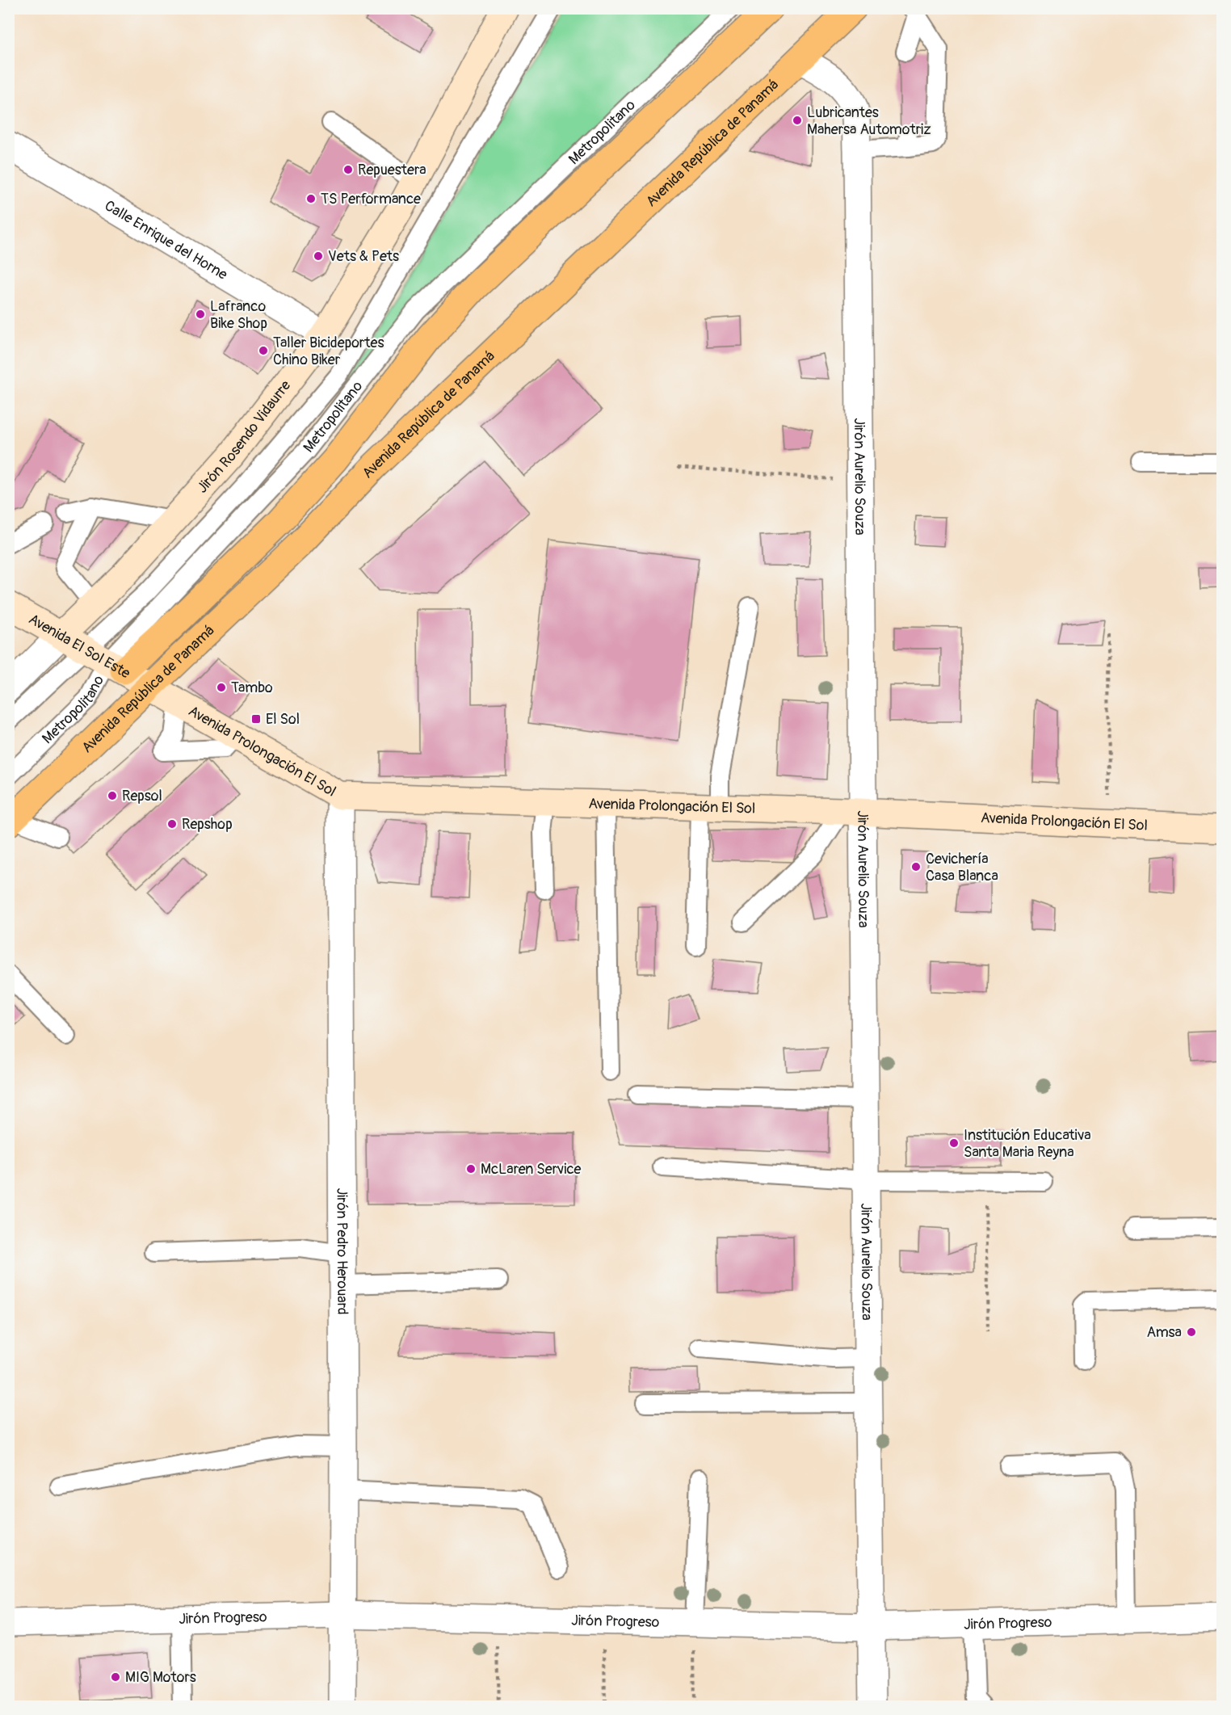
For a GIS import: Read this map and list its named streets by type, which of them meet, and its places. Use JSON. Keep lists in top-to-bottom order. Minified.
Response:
{"streets":{"main road":["Avenida República de Panamá"],"street":["Calle Enrique del Horne","Jirón Rosendo Vidaurre","Jirón Aurelio Souza","Avenida El Sol Este","Avenida Prolongación El Sol","Jirón Pedro Herouard","Jirón Progreso"],"lane":["Metropolitano"]},"crossings":[["Metropolitano","Avenida República de Panamá"],["Metropolitano","Avenida El Sol Este"],["Avenida República de Panamá","Jirón Aurelio Souza"],["Avenida República de Panamá","Avenida El Sol Este"],["Avenida República de Panamá","Avenida Prolongación El Sol"],["Calle Enrique del Horne","Jirón Rosendo Vidaurre"],["Jirón Rosendo Vidaurre","Avenida El Sol Este"],["Jirón Aurelio Souza","Avenida Prolongación El Sol"],["Jirón Aurelio Souza","Jirón Progreso"],["Avenida El Sol Este","Avenida Prolongación El Sol"],["Avenida Prolongación El Sol","Jirón Pedro Herouard"],["Jirón Pedro Herouard","Jirón Progreso"]],"places":{"other":["Lubricantes Mahersa Automotriz","Repuestera","TS Performance","Vets & Pets","Lafranco Bike Shop","Taller Bicideportes Chino Biker","Tambo","Repsol","Repshop","Cevichería Casa Blanca","Institución Educativa Santa Maria Reyna","McLaren Service","Amsa","MIG Motors"],"transit":["El Sol"]}}
